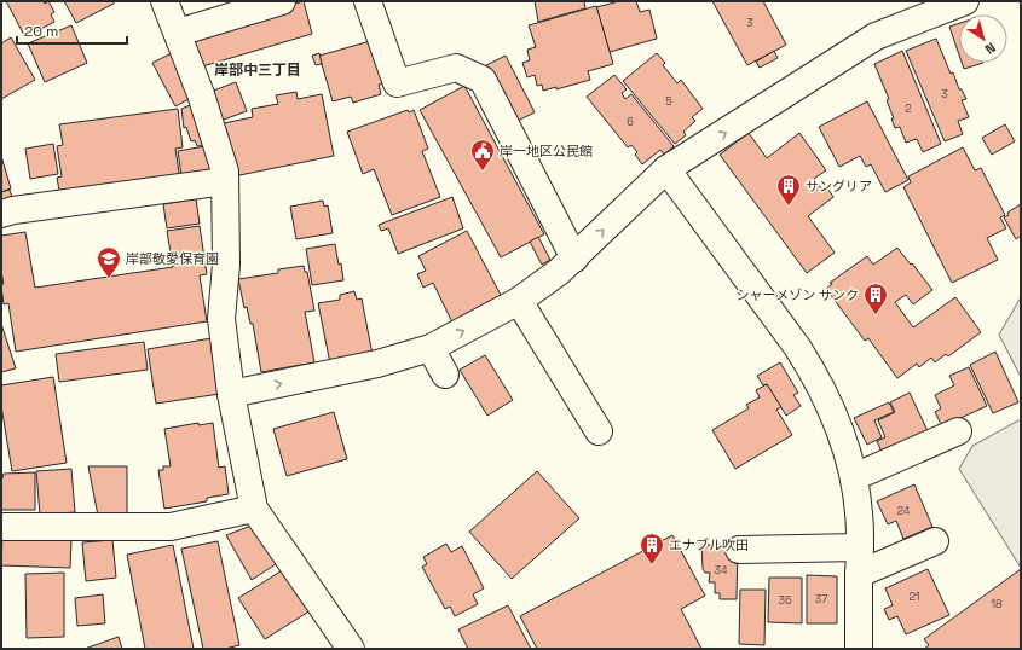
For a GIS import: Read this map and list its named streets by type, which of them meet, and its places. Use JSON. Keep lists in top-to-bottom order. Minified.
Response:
{"districts":["岸部中三丁目"],"places":{"public building":["岸一地区公民館"],"building":["サングリア","シャーメゾン サンク","エナブル吹田"],"school or university":["岸部敬愛保育園"]},"house_numbers":["3","3","5","2","6","24","34","21","37","36","18"],"scale_bar":"20 m","north":"bottom right"}
